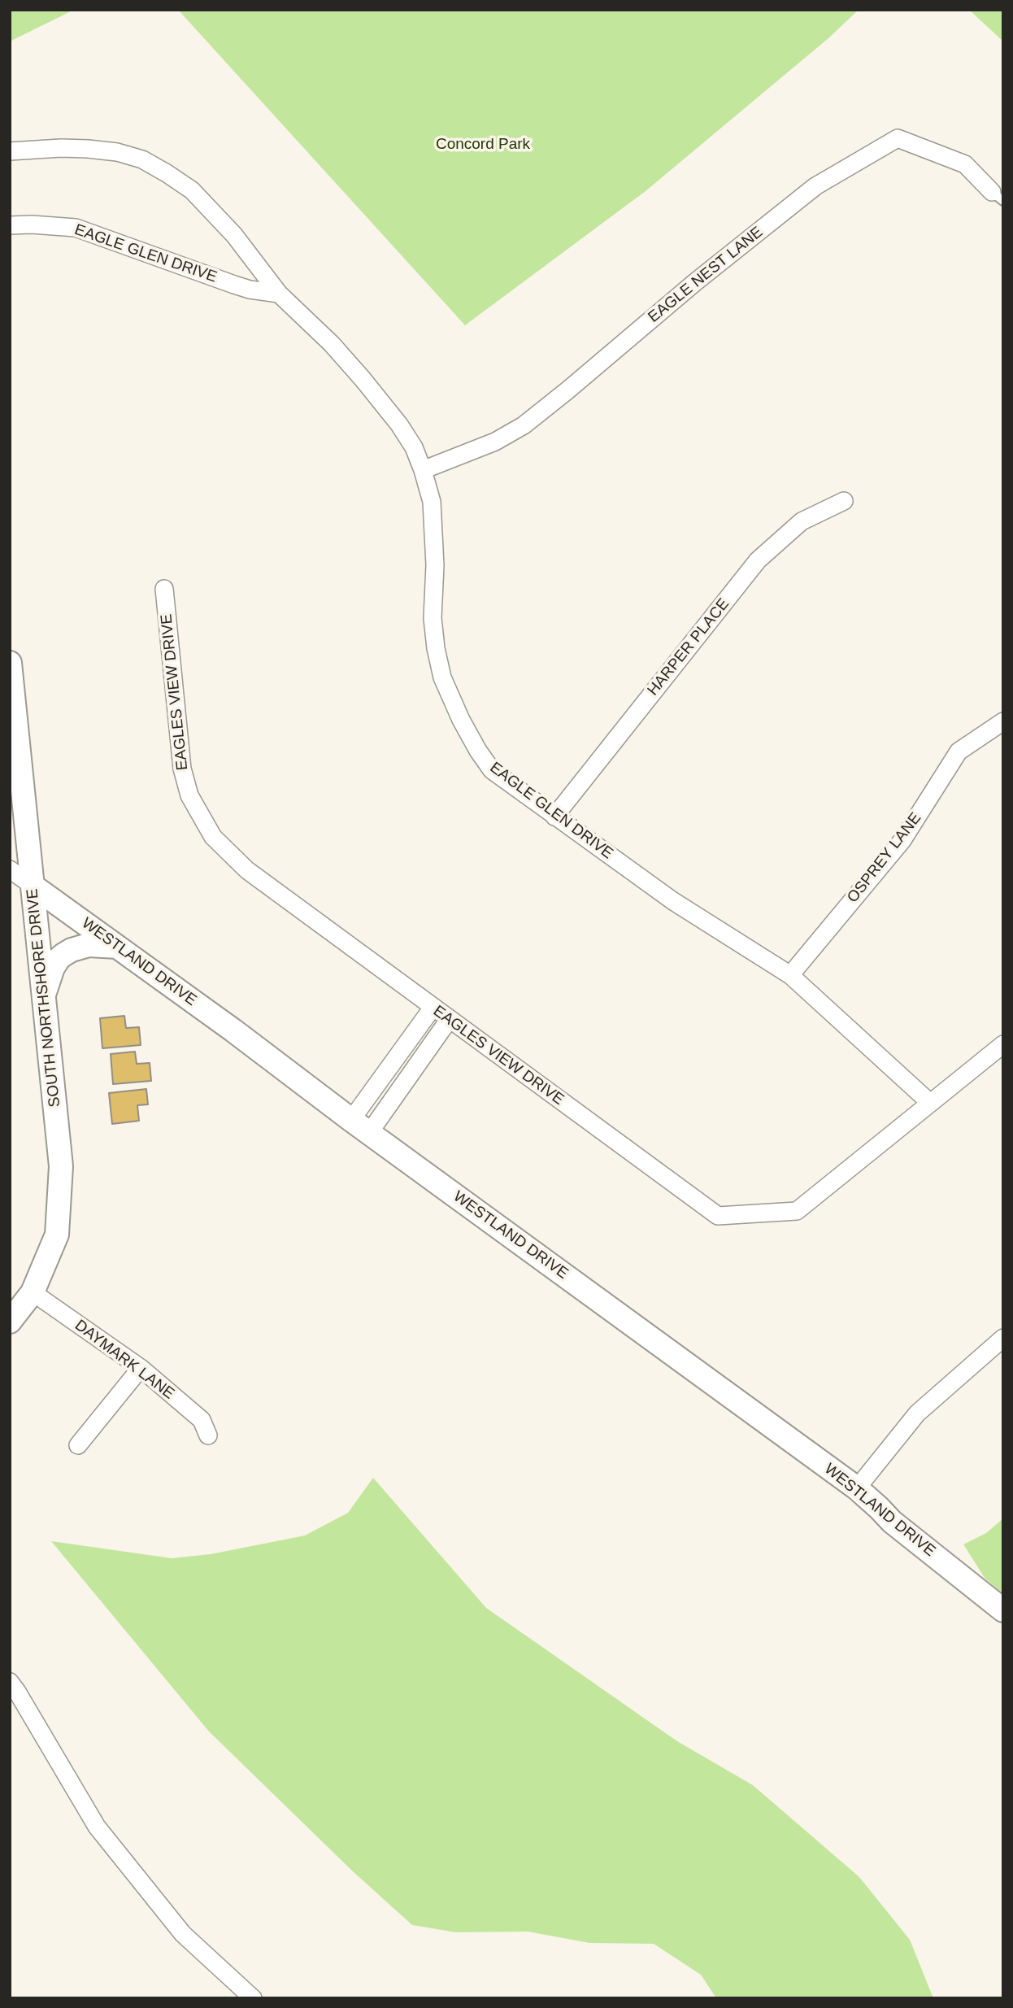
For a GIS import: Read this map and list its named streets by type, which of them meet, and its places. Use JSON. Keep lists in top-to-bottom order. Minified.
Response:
{"streets":{"main road":["WESTLAND DRIVE","SOUTH NORTHSHORE DRIVE"],"street":["EAGLE GLEN DRIVE","EAGLE NEST LANE","HARPER PLACE","EAGLES VIEW DRIVE","OSPREY LANE","DAYMARK LANE"]},"crossings":[["EAGLE GLEN DRIVE","EAGLE NEST LANE"],["EAGLE GLEN DRIVE","HARPER PLACE"],["EAGLE GLEN DRIVE","EAGLES VIEW DRIVE"],["EAGLE GLEN DRIVE","OSPREY LANE"],["WESTLAND DRIVE","SOUTH NORTHSHORE DRIVE"],["SOUTH NORTHSHORE DRIVE","DAYMARK LANE"]],"parks":["Concord Park"]}
